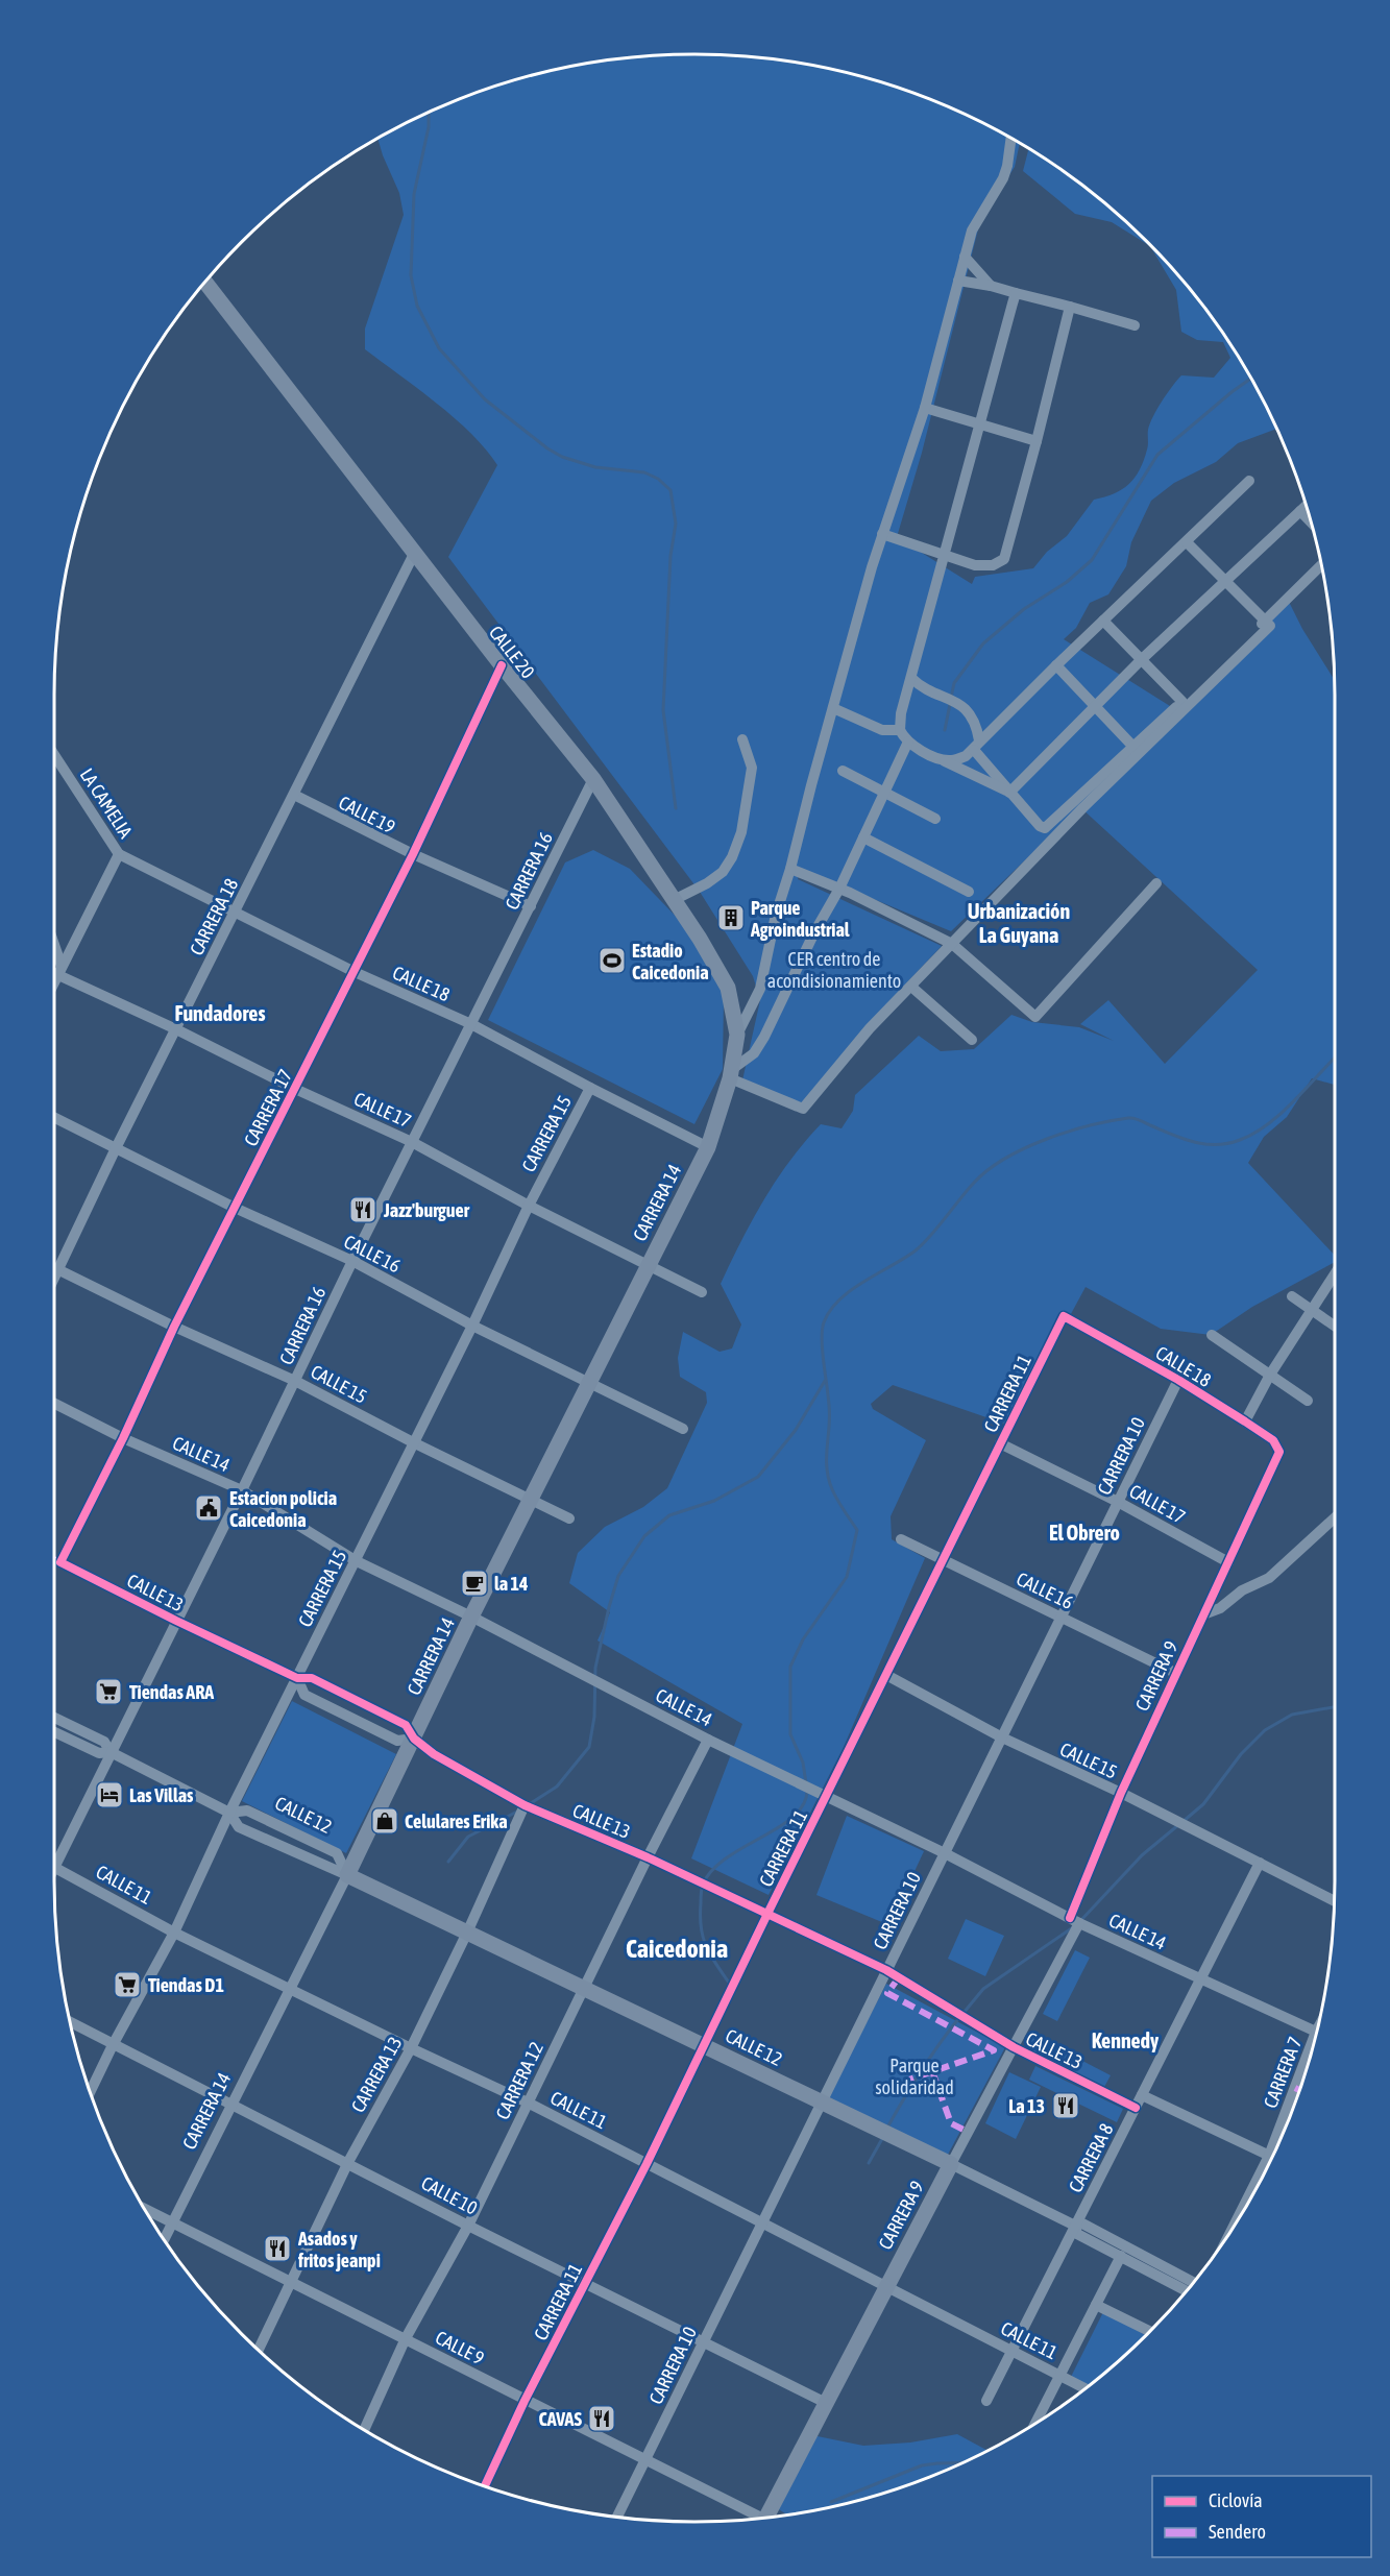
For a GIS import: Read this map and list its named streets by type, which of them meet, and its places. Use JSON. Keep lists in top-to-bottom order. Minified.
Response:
{"streets":{"main road":["CALLE 20","CARRERA 14","CARRERA 9","CALLE 12"],"street":["LA CAMELIA","CALLE 19","CARRERA 16","CARRERA 18","CALLE 18","CARRERA 17","CALLE 17","CARRERA 15","CALLE 16","CALLE 15","CARRERA 11","CALLE 14","CARRERA 10","CALLE 13","CALLE 11","CARRERA 7","CARRERA 13","CARRERA 12","CARRERA 8","CALLE 10","CALLE 9"]},"crossings":[["CALLE 20","CARRERA 16"],["CALLE 20","CARRERA 18"],["CALLE 20","CARRERA 17"],["CALLE 20","CARRERA 14"],["LA CAMELIA","CALLE 18"],["CALLE 19","CARRERA 16"],["CALLE 19","CARRERA 18"],["CALLE 19","CARRERA 17"],["CARRERA 16","CALLE 18"],["CARRERA 16","CALLE 17"],["CARRERA 16","CALLE 16"],["CARRERA 16","CALLE 15"],["CARRERA 16","CALLE 14"],["CARRERA 16","CALLE 13"],["CARRERA 16","CALLE 12"],["CARRERA 18","CALLE 18"],["CARRERA 18","CALLE 17"],["CARRERA 18","CALLE 16"],["CARRERA 18","CALLE 15"],["CALLE 18","CARRERA 17"],["CALLE 18","CARRERA 15"],["CALLE 18","CARRERA 14"],["CALLE 18","CARRERA 11"],["CALLE 18","CARRERA 10"],["CALLE 18","CARRERA 9"],["CARRERA 17","CALLE 17"],["CARRERA 17","CALLE 16"],["CARRERA 17","CALLE 15"],["CARRERA 17","CALLE 14"],["CARRERA 17","CALLE 13"],["CALLE 17","CARRERA 15"],["CALLE 17","CARRERA 14"],["CALLE 17","CARRERA 11"],["CALLE 17","CARRERA 10"],["CALLE 17","CARRERA 9"],["CARRERA 15","CALLE 16"],["CARRERA 15","CALLE 15"],["CARRERA 15","CALLE 14"],["CARRERA 15","CALLE 13"],["CARRERA 15","CALLE 12"],["CARRERA 15","CALLE 11"],["CARRERA 15","CALLE 10"],["CARRERA 14","CALLE 16"],["CARRERA 14","CALLE 15"],["CARRERA 14","CALLE 14"],["CARRERA 14","CALLE 13"],["CARRERA 14","CALLE 12"],["CARRERA 14","CALLE 11"],["CARRERA 14","CALLE 10"],["CARRERA 14","CALLE 9"],["CALLE 16","CARRERA 11"],["CALLE 16","CARRERA 10"],["CALLE 16","CARRERA 9"],["CALLE 15","CARRERA 11"],["CALLE 15","CARRERA 10"],["CALLE 15","CARRERA 9"],["CALLE 15","CARRERA 8"],["CARRERA 11","CALLE 14"],["CARRERA 11","CALLE 13"],["CARRERA 11","CALLE 12"],["CARRERA 11","CALLE 11"],["CARRERA 11","CALLE 10"],["CARRERA 11","CALLE 9"],["CALLE 14","CARRERA 10"],["CALLE 14","CARRERA 9"],["CALLE 14","CARRERA 7"],["CALLE 14","CARRERA 12"],["CALLE 14","CARRERA 8"],["CARRERA 10","CALLE 13"],["CARRERA 10","CALLE 12"],["CARRERA 10","CALLE 11"],["CARRERA 10","CALLE 10"],["CARRERA 10","CALLE 9"],["CALLE 13","CARRERA 9"],["CALLE 13","CARRERA 13"],["CALLE 13","CARRERA 12"],["CALLE 13","CARRERA 8"],["CARRERA 9","CALLE 12"],["CARRERA 9","CALLE 11"],["CARRERA 9","CALLE 10"],["CALLE 12","CARRERA 13"],["CALLE 12","CARRERA 12"],["CALLE 12","CARRERA 8"],["CALLE 11","CARRERA 13"],["CALLE 11","CARRERA 12"],["CALLE 11","CARRERA 8"],["CARRERA 13","CALLE 10"],["CARRERA 13","CALLE 9"],["CARRERA 12","CALLE 10"],["CARRERA 12","CALLE 9"]],"districts":["Urbanización La Guyana","Fundadores","El Obrero","Caicedonia","Kennedy"],"parks":["CER centro de acondisionamiento","Parque solidaridad"],"places":{"building":["Parque Agroindustrial"],"sports":["Estadio Caicedonia"],"restaurant":["Jazz'burguer","La 13","Asados y fritos jeanpi","CAVAS"],"public building":["Estacion policia Caicedonia"],"cafe":["la 14"],"supermarket":["Tiendas ARA","Tiendas D1"],"hotel":["Las Villas"],"shop":["Celulares Erika"]},"legend":["Ciclovía","Sendero"]}
